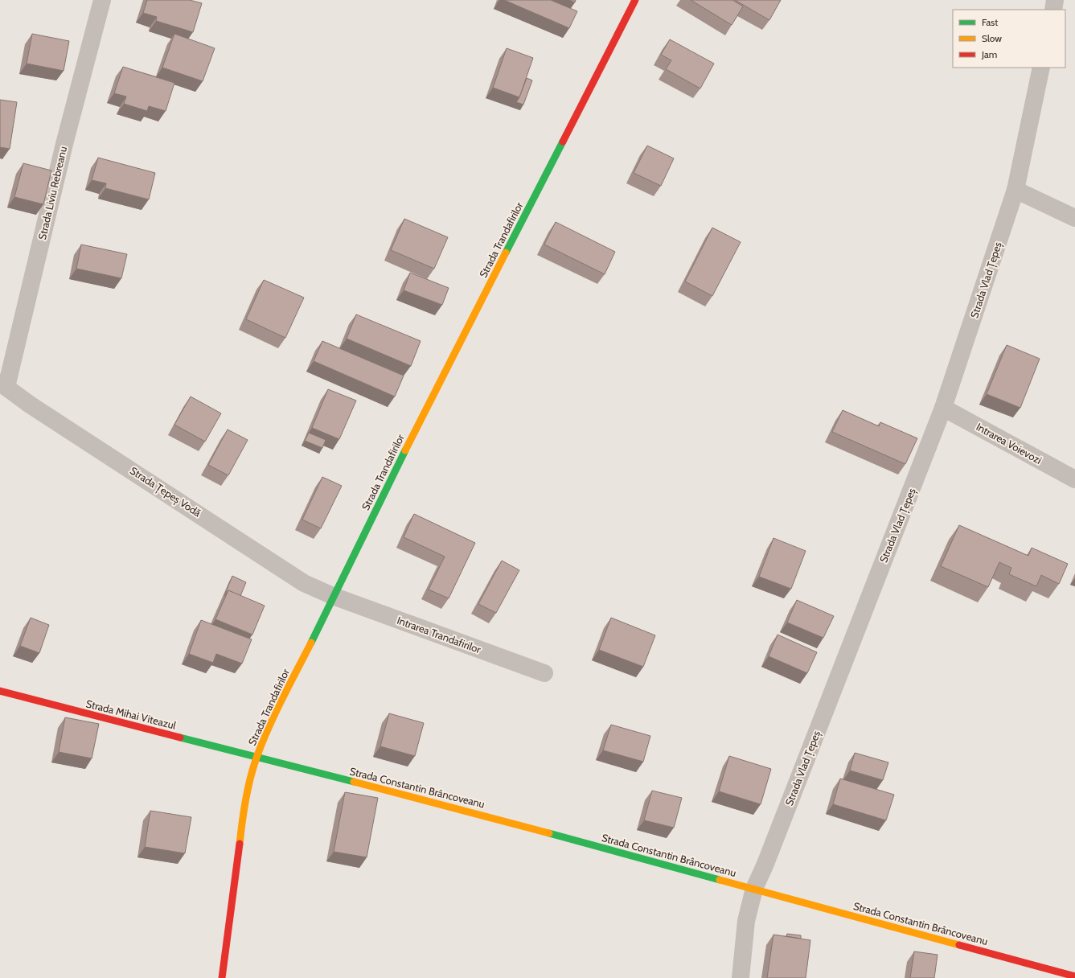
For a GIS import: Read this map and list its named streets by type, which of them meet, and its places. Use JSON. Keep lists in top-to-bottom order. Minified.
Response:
{"streets":{"street":["Strada Liviu Rebreanu","Strada Trandafirilor","Strada Vlad Țepeș","Intrarea Voievozi","Strada Țepeș Vodă","Intrarea Trandafirilor","Strada Mihai Viteazul","Strada Constantin Brâncoveanu"]},"crossings":[["Strada Liviu Rebreanu","Strada Țepeș Vodă"],["Strada Trandafirilor","Strada Țepeș Vodă"],["Strada Trandafirilor","Intrarea Trandafirilor"],["Strada Trandafirilor","Strada Mihai Viteazul"],["Strada Trandafirilor","Strada Constantin Brâncoveanu"],["Strada Vlad Țepeș","Intrarea Voievozi"],["Strada Vlad Țepeș","Strada Constantin Brâncoveanu"],["Strada Țepeș Vodă","Intrarea Trandafirilor"],["Strada Mihai Viteazul","Strada Constantin Brâncoveanu"]],"legend":["Fast","Slow","Jam"]}
